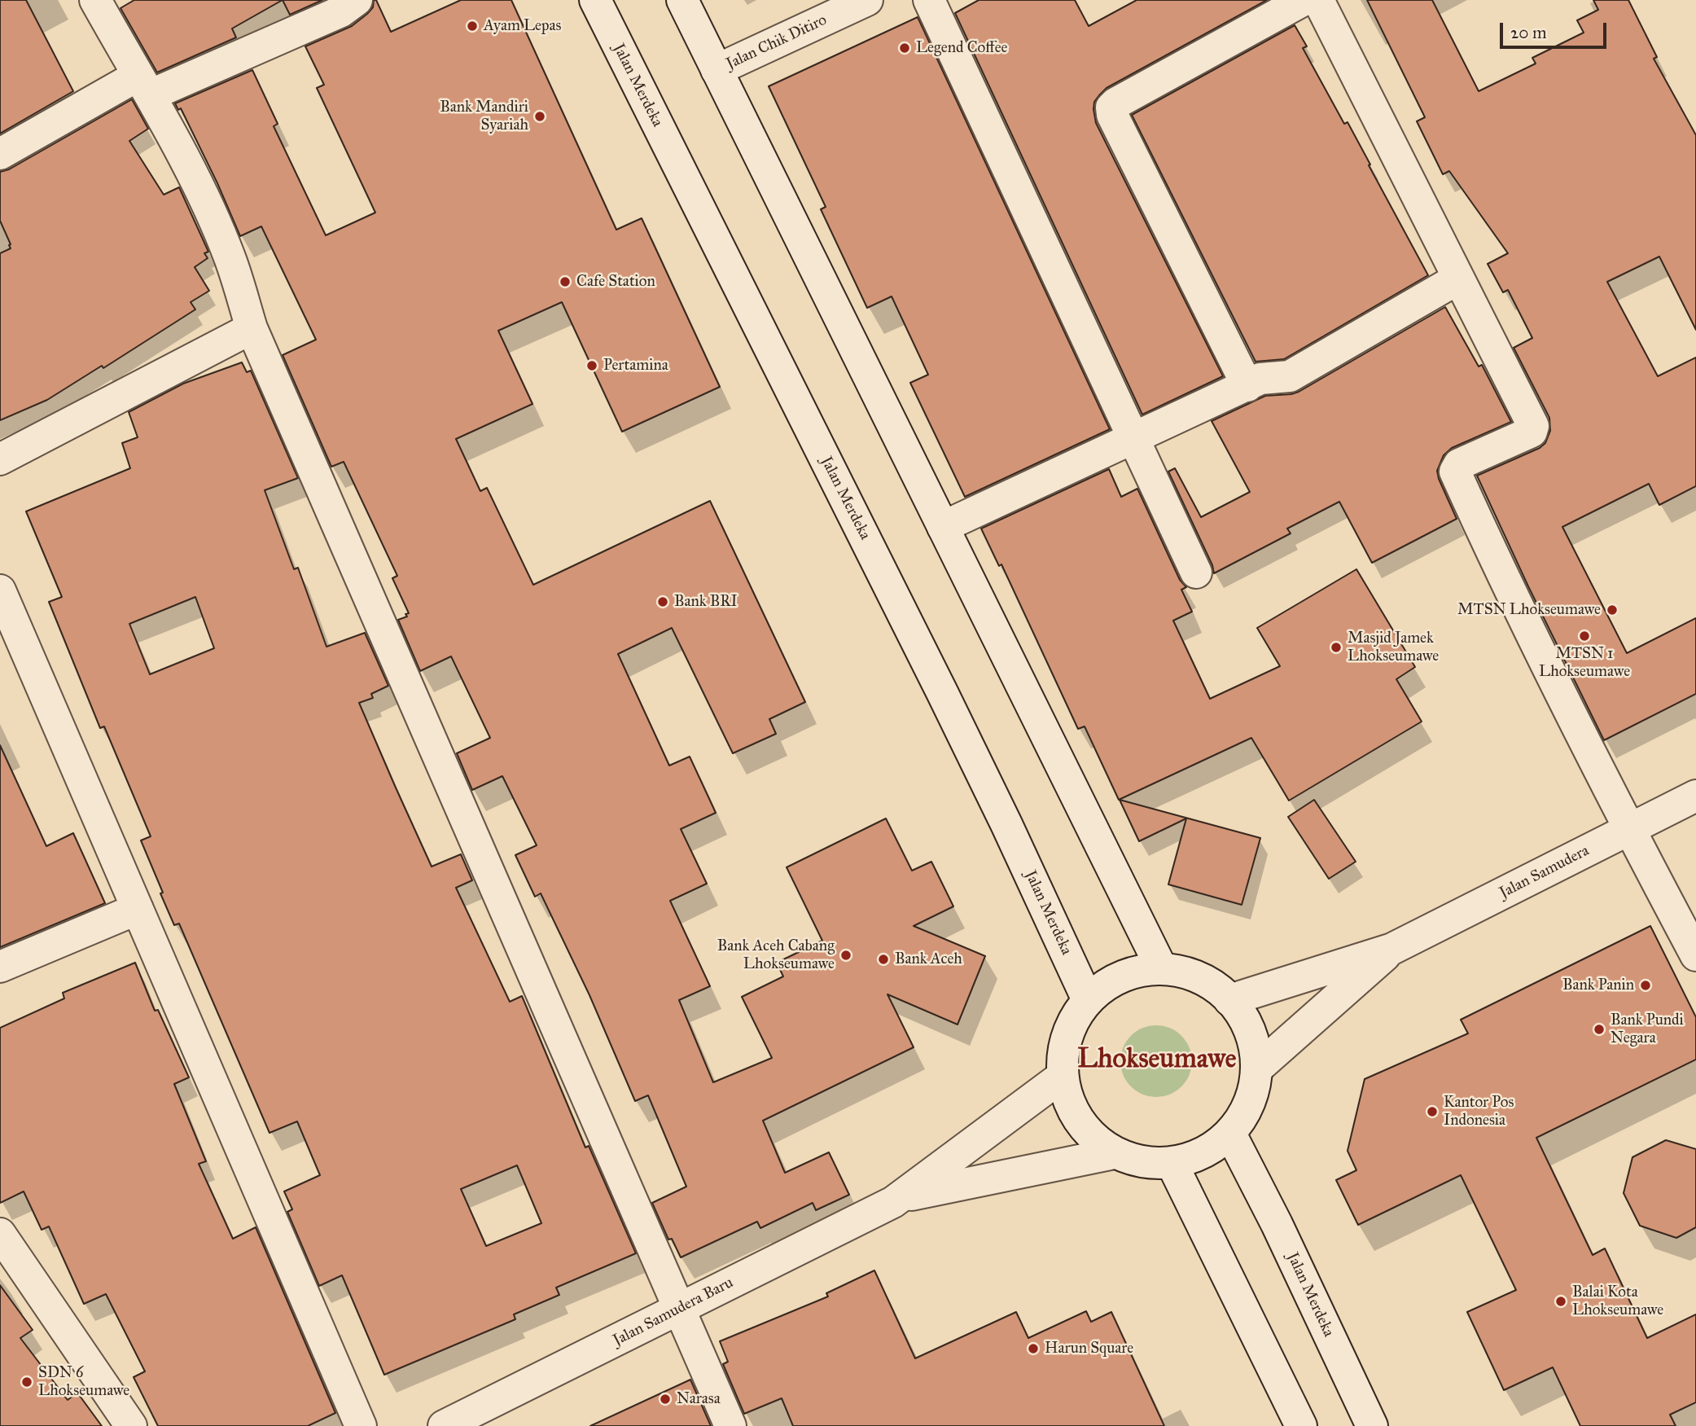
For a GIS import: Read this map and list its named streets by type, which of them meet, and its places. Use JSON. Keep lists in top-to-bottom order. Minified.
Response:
{"streets":{"street":["Jalan Chik Ditiro","Jalan Merdeka","Jalan Samudera","Jalan Samudera Baru"]},"crossings":[["Jalan Merdeka","Jalan Samudera"],["Jalan Merdeka","Jalan Samudera Baru"],["Jalan Samudera","Jalan Samudera Baru"]],"districts":["Lhokseumawe"],"places":["Ayam Lepas","Legend Coffee","Bank Mandiri Syariah","Cafe Station","Pertamina","Bank BRI","MTSN Lhokseumawe","MTSN 1 Lhokseumawe","Masjid Jamek Lhokseumawe","Bank Aceh Cabang Lhokseumawe","Bank Aceh","Bank Panin","Bank Pundi Negara","Kantor Pos Indonesia","Balai Kota Lhokseumawe","Harun Square","SDN 6 Lhokseumawe","Narasa"],"scale_bar":"20 m"}
